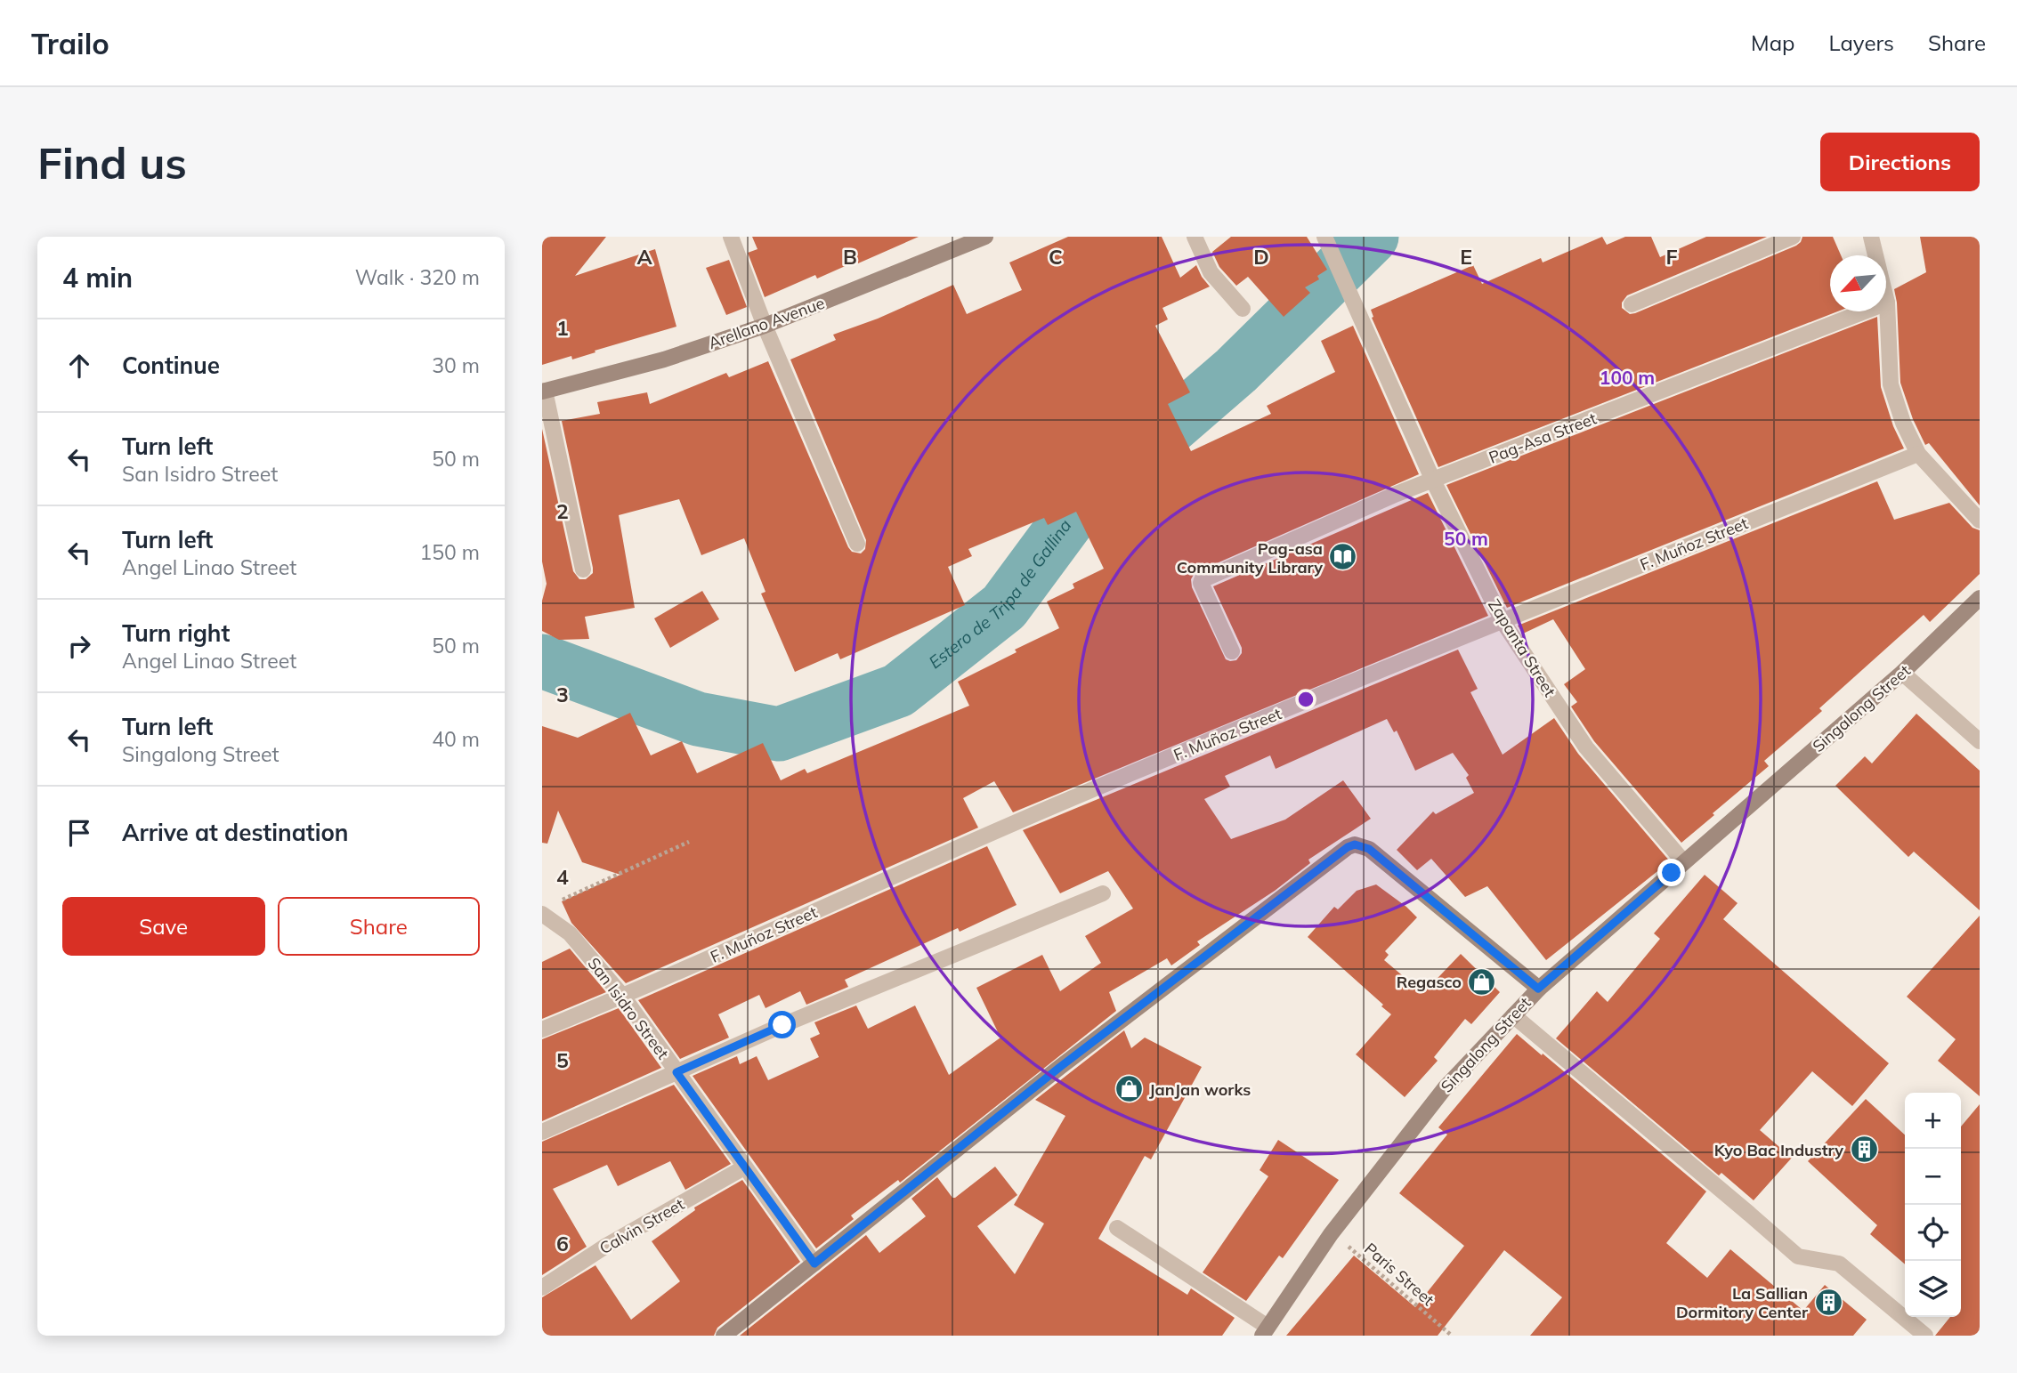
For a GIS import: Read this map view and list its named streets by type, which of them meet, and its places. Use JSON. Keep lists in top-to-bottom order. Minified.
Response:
{"streets":{"street":["Arellano Avenue","Pag-Asa Street","F. Muñoz Street","Zapanta Street","Singalong Street","San Isidro Street","Calvin Street"],"path":["Paris Street"]},"crossings":[["Pag-Asa Street","Zapanta Street"],["F. Muñoz Street","Zapanta Street"],["F. Muñoz Street","San Isidro Street"],["Zapanta Street","Singalong Street"],["Singalong Street","Paris Street"],["San Isidro Street","Calvin Street"]],"water":["Estero de Tripa de Gallina"],"places":{"library":["Pag-asa Community Library"],"shop":["Regasco","JanJan works"],"building":["Kyo Bac Industry","La Sallian Dormitory Center"]},"north":"bottom left","page":{"header":"Trailo","nav":["Map","Layers","Share"],"buttons":["Directions",["Save","Share"]],"title":"Find us","heading":["4 min","Walk · 320 m"],"list":[["Continue","30 m"],["Turn left","San Isidro Street","50 m"],["Turn left","Angel Linao Street","150 m"],["Turn right","Angel Linao Street","50 m"],["Turn left","Singalong Street","40 m"],"Arrive at destination"],"map_buttons":["+","−"]},"grid":{"columns":["A","B","C","D","E","F"],"rows":["1","2","3","4","5","6"]},"rings":["100 m","50 m"]}
